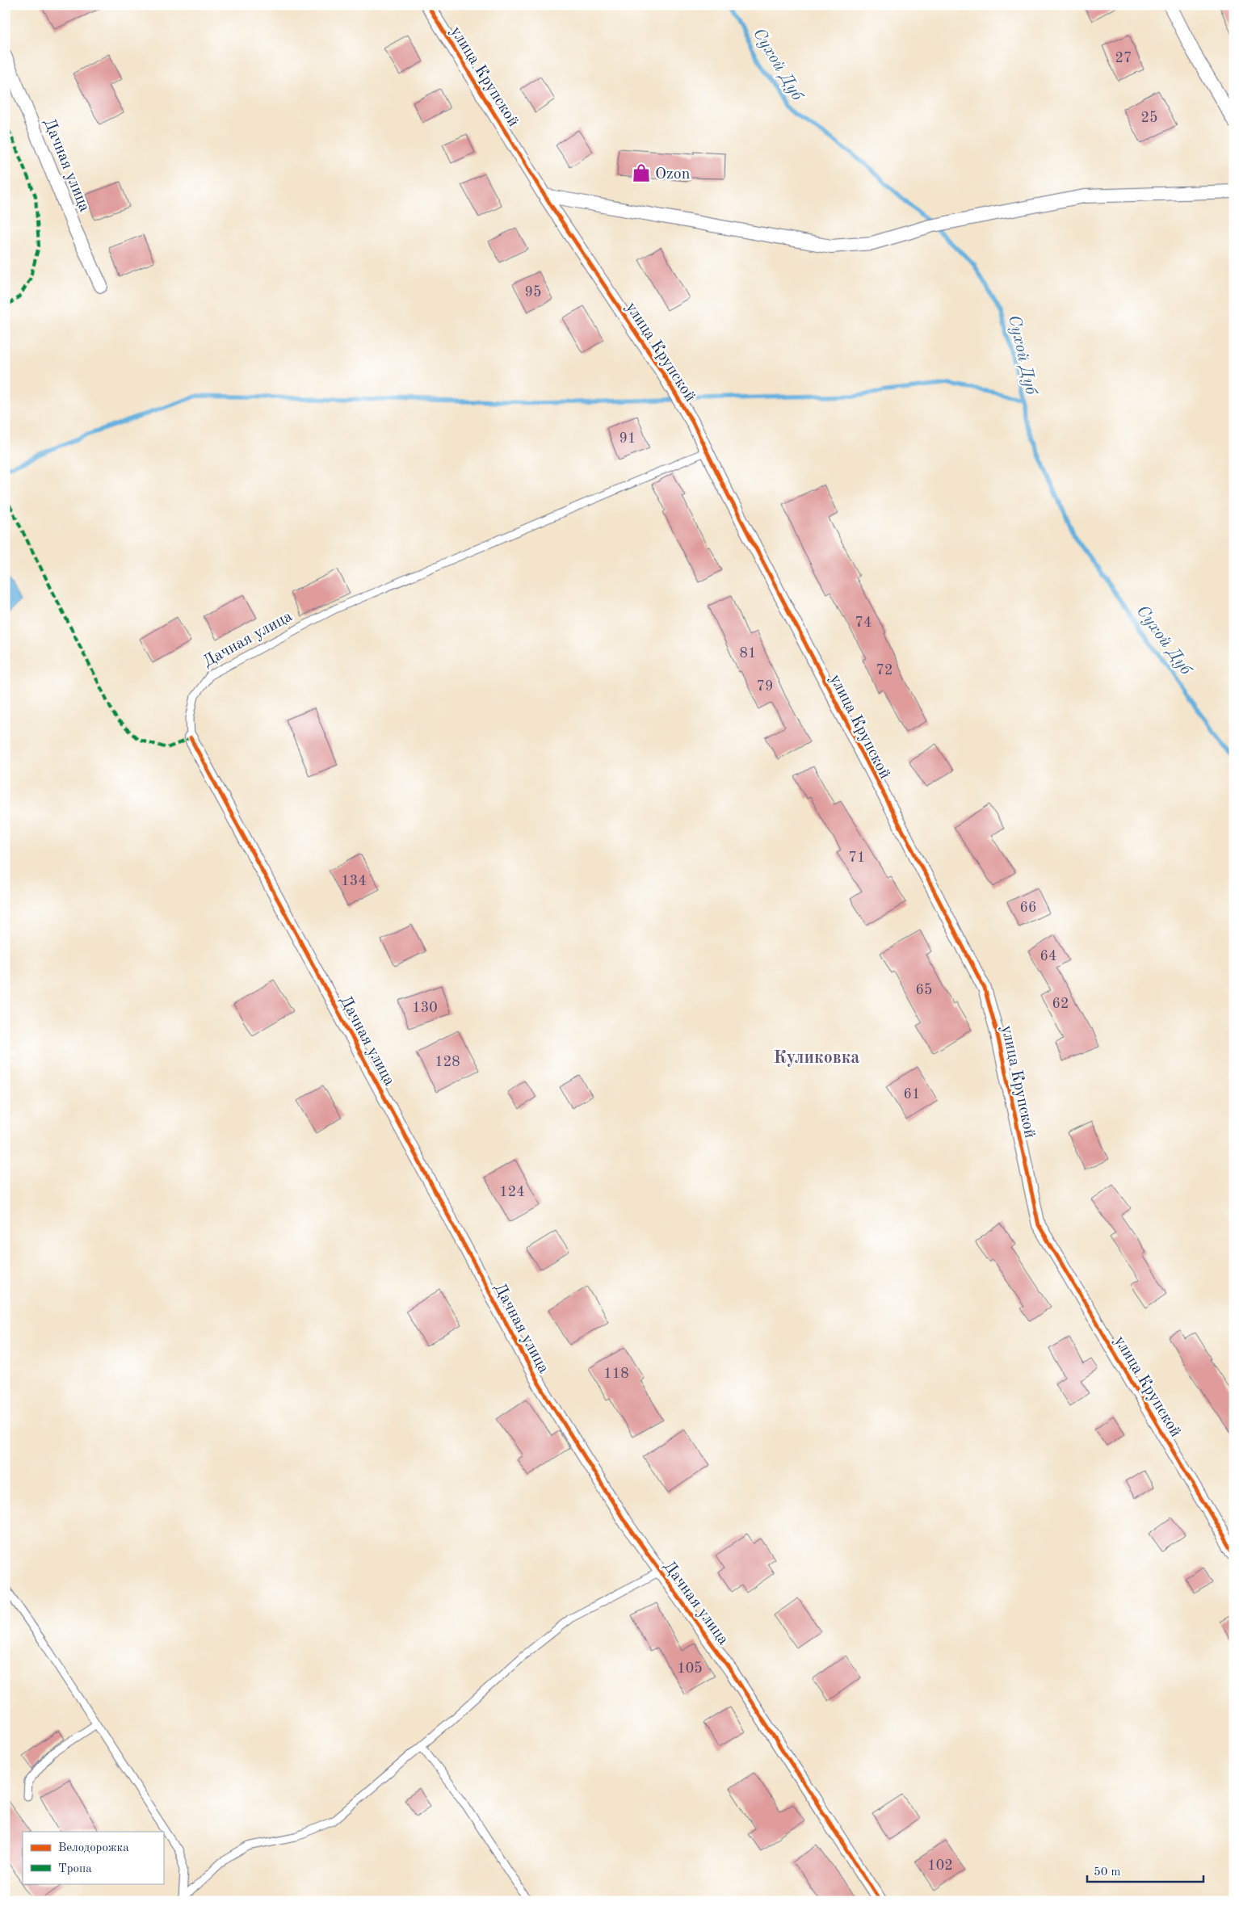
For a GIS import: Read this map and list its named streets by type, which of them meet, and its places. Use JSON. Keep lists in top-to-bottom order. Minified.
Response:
{"streets":{"street":["улица Крупской","Дачная улица"]},"crossings":[["улица Крупской","Дачная улица"]],"districts":["Куликовка"],"water":["Сухой Дуб"],"places":{"shop":["Ozon"]},"house_numbers":["27","25","95","91","74","81","72","79","71","134","66","64","65","62","130","128","61","124","118","105","102"],"legend":["Велодорожка","Тропа"],"scale_bar":"50 m"}
